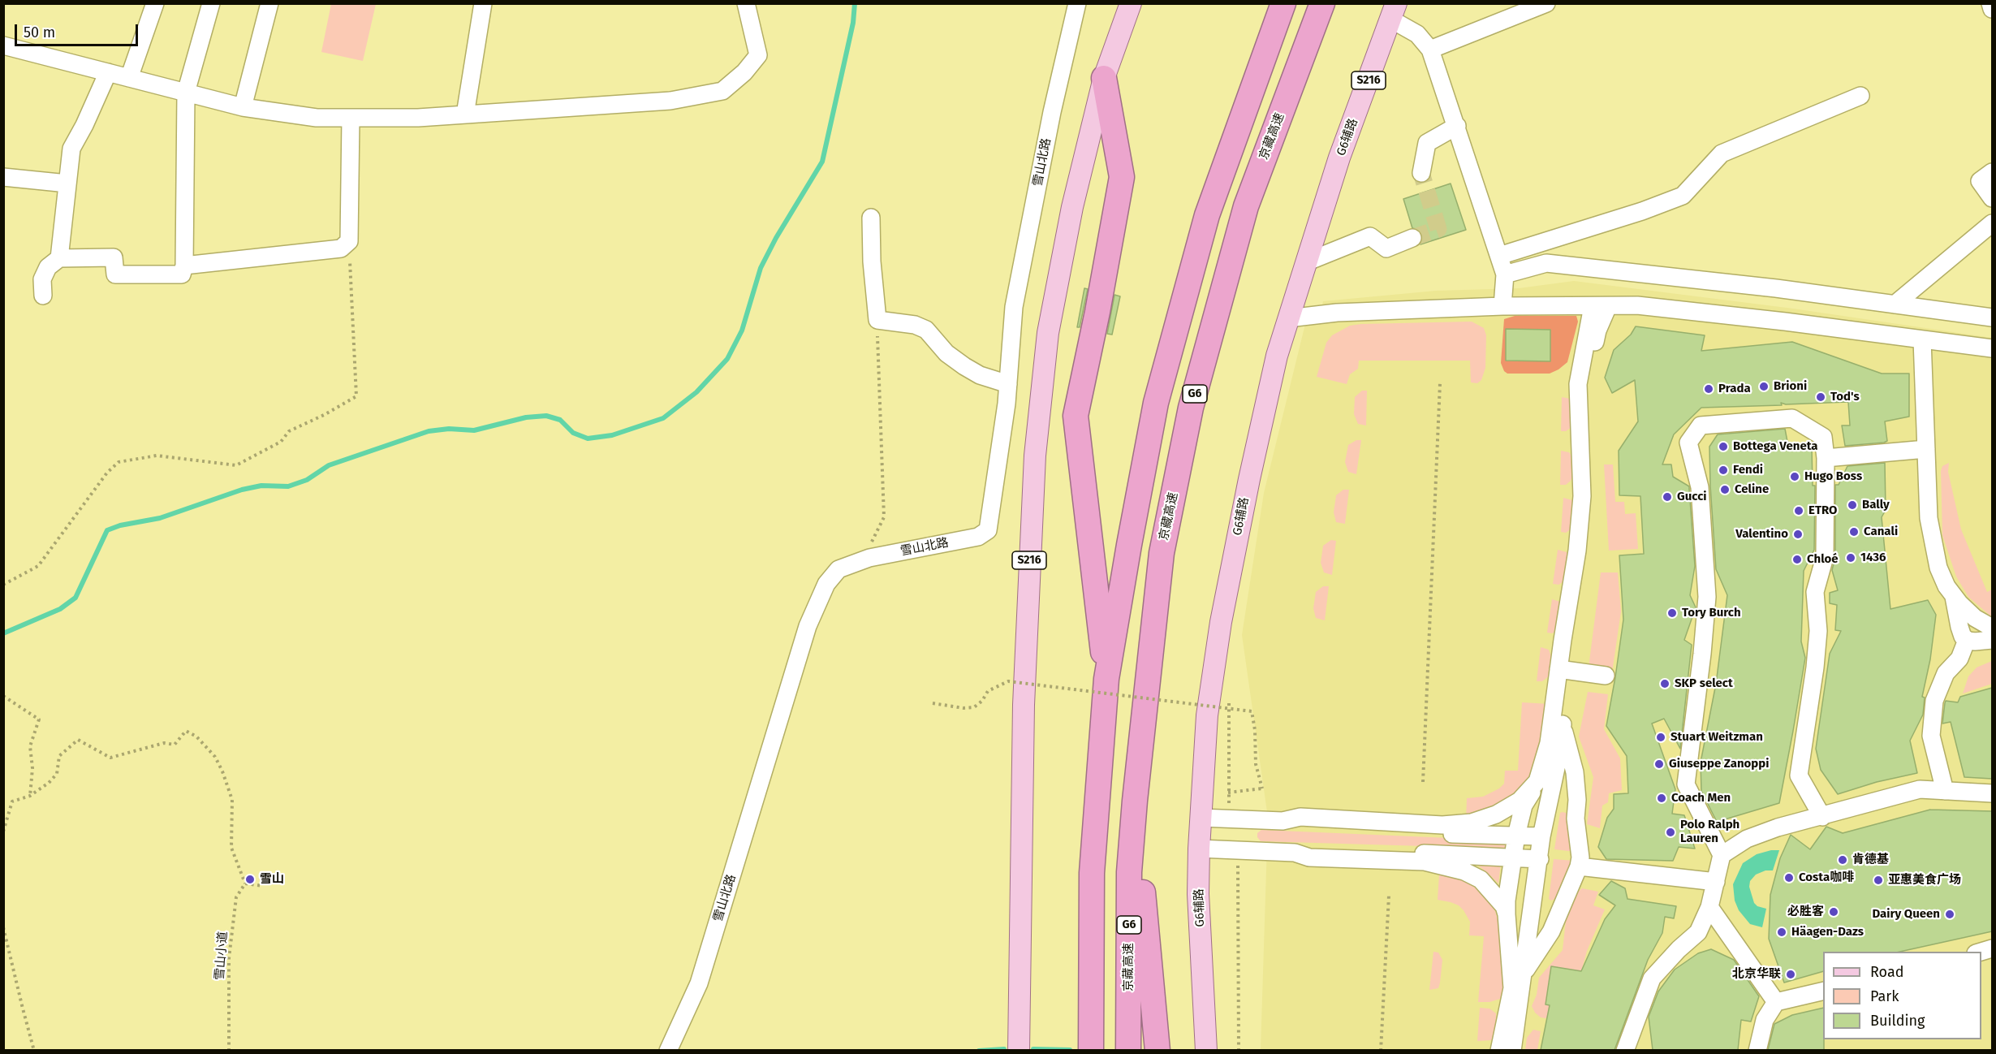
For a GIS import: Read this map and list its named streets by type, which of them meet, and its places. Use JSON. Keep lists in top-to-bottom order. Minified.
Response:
{"streets":{"highway":["京藏高速","G6"],"main road":["S216","G6辅路"],"street":["雪山北路"],"path":["雪山小道"]},"places":["Brioni","Prada","Tod's","Bottega Veneta","Fendi","Hugo Boss","Celine","Gucci","Bally","ETRO","Canali","Valentino","1436","Chloé","Tory Burch","SKP select","Stuart Weitzman","Giuseppe Zanoppi","Coach Men","Polo Ralph Lauren","肯德基","Costa咖啡","雪山","亚惠美食广场","必胜客","Dairy Queen","Häagen-Dazs","北京华联"],"legend":["Road","Park","Building"],"scale_bar":"50 m"}
